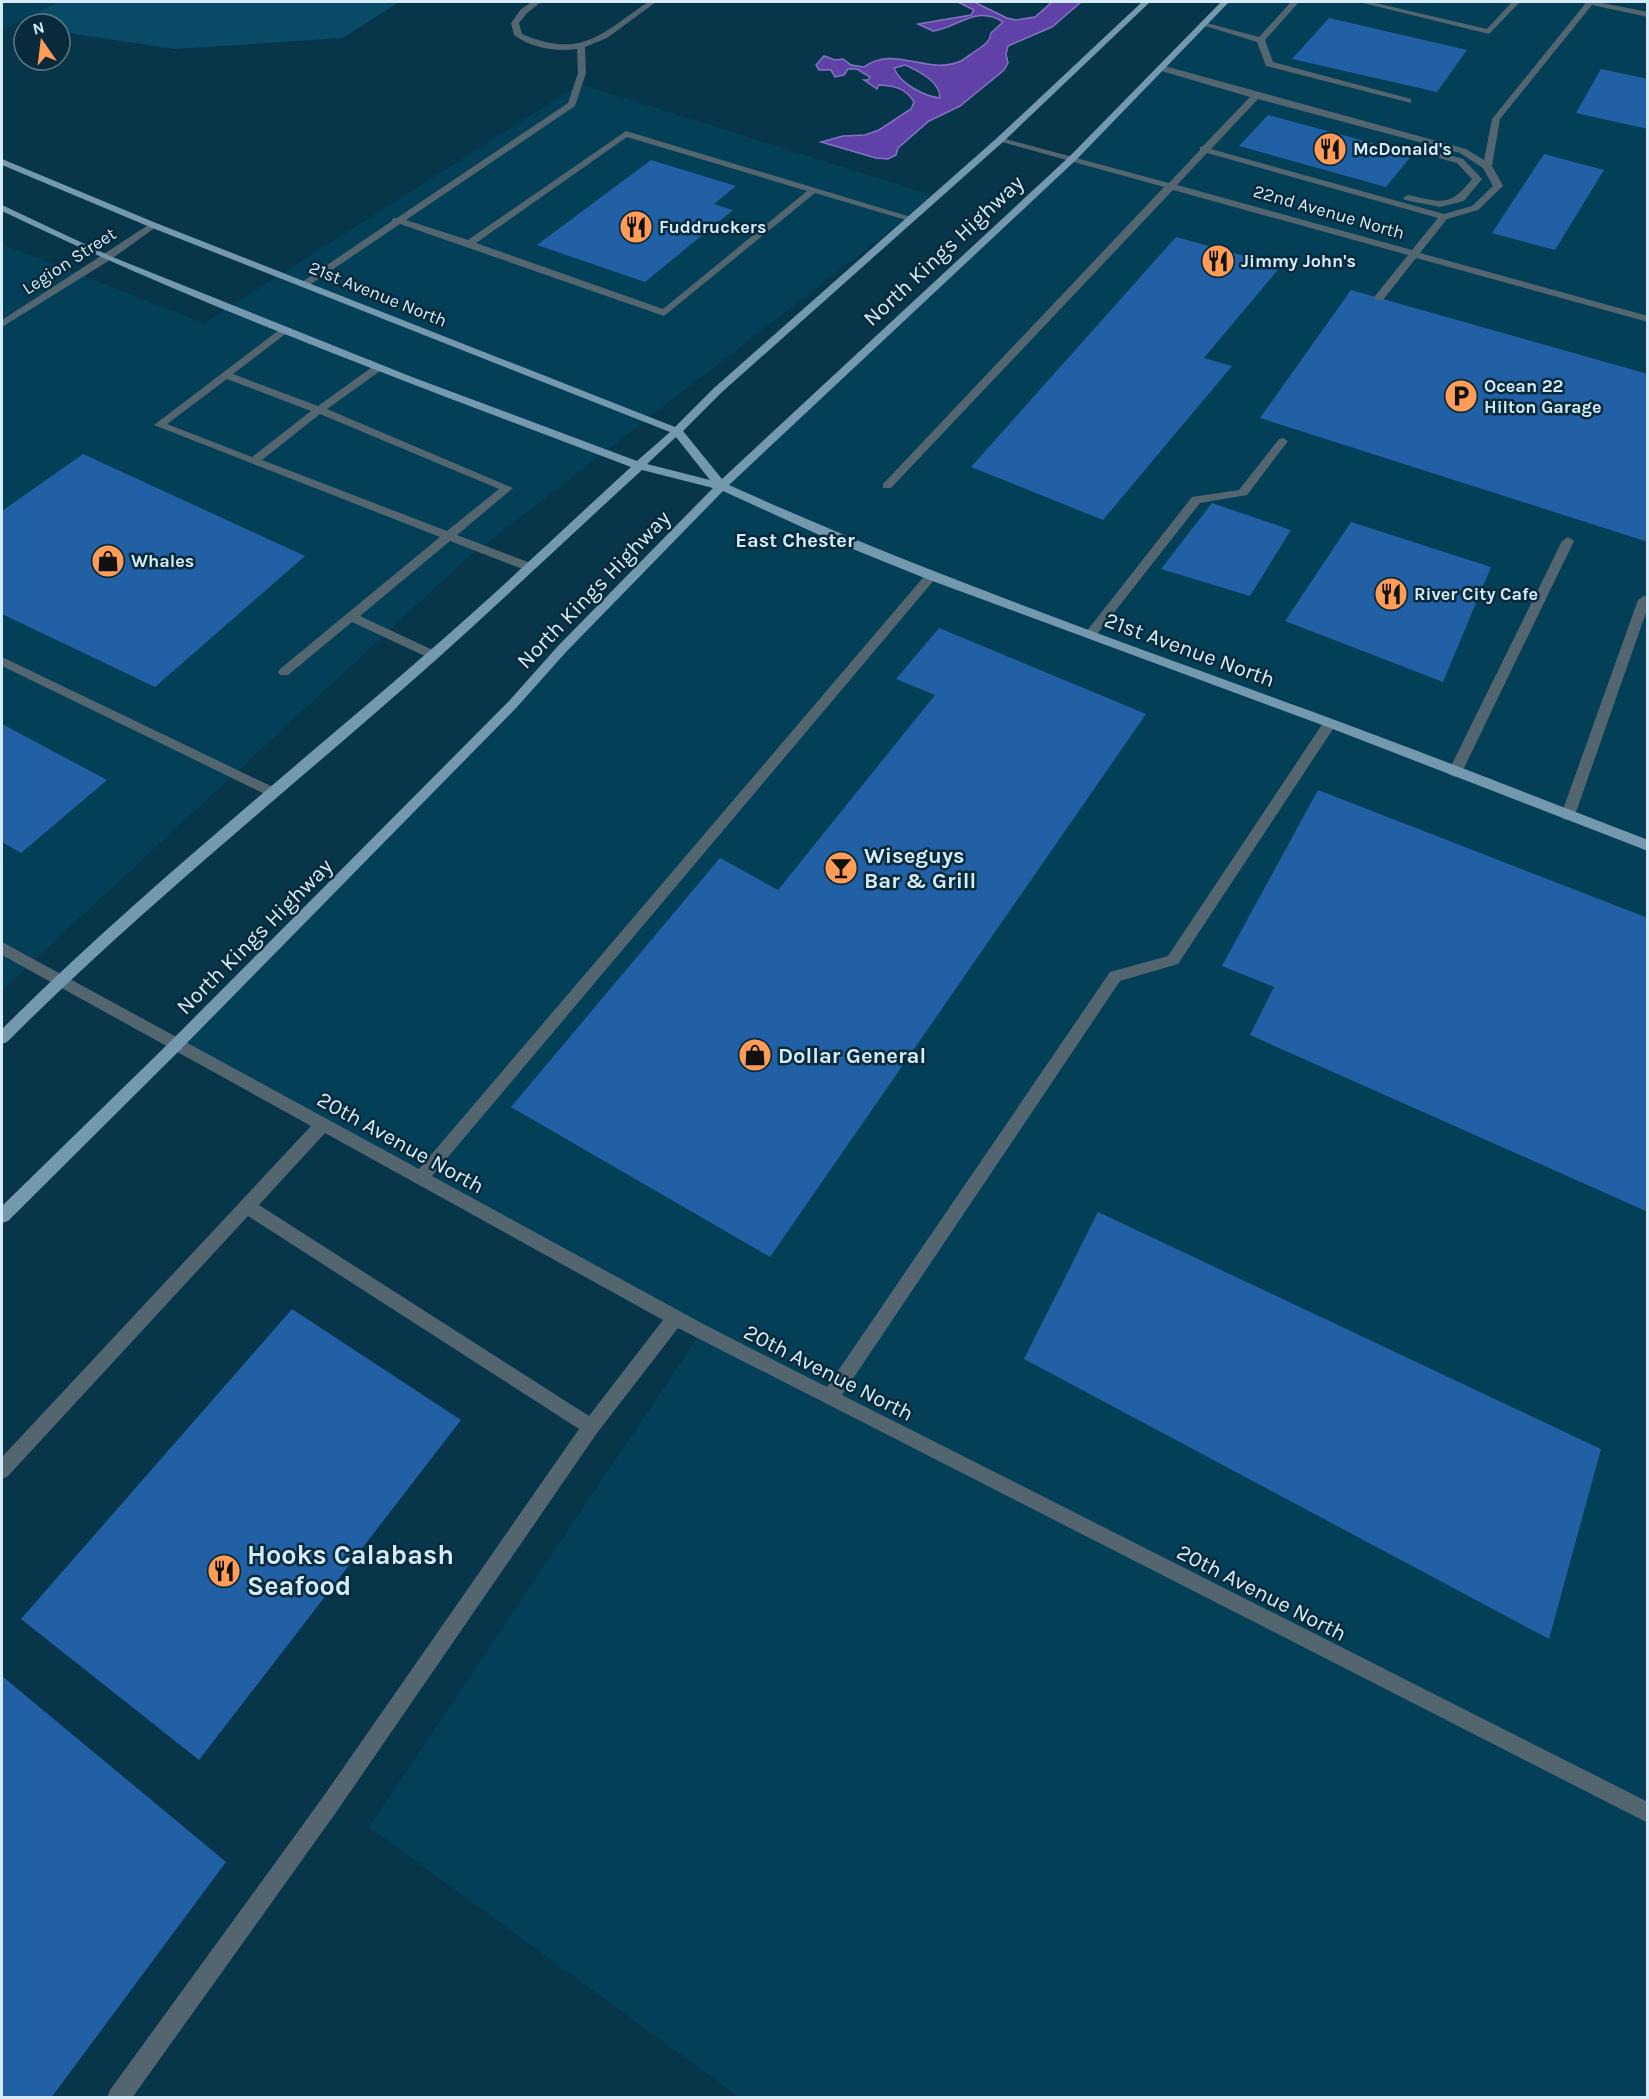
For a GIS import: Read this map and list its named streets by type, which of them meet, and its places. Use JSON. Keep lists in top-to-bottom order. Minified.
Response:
{"streets":{"main road":["North Kings Highway","21st Avenue North"],"street":["22nd Avenue North","Legion Street","20th Avenue North"]},"crossings":[["22nd Avenue North","North Kings Highway"],["North Kings Highway","21st Avenue North"],["North Kings Highway","20th Avenue North"],["Legion Street","21st Avenue North"]],"districts":["East Chester"],"places":{"restaurant":["McDonald's","Fuddruckers","Jimmy John's","River City Cafe","Hooks Calabash Seafood"],"parking":["Ocean 22 Hilton Garage"],"shop":["Whales","Dollar General"],"bar":["Wiseguys Bar & Grill"]},"north":"top"}
